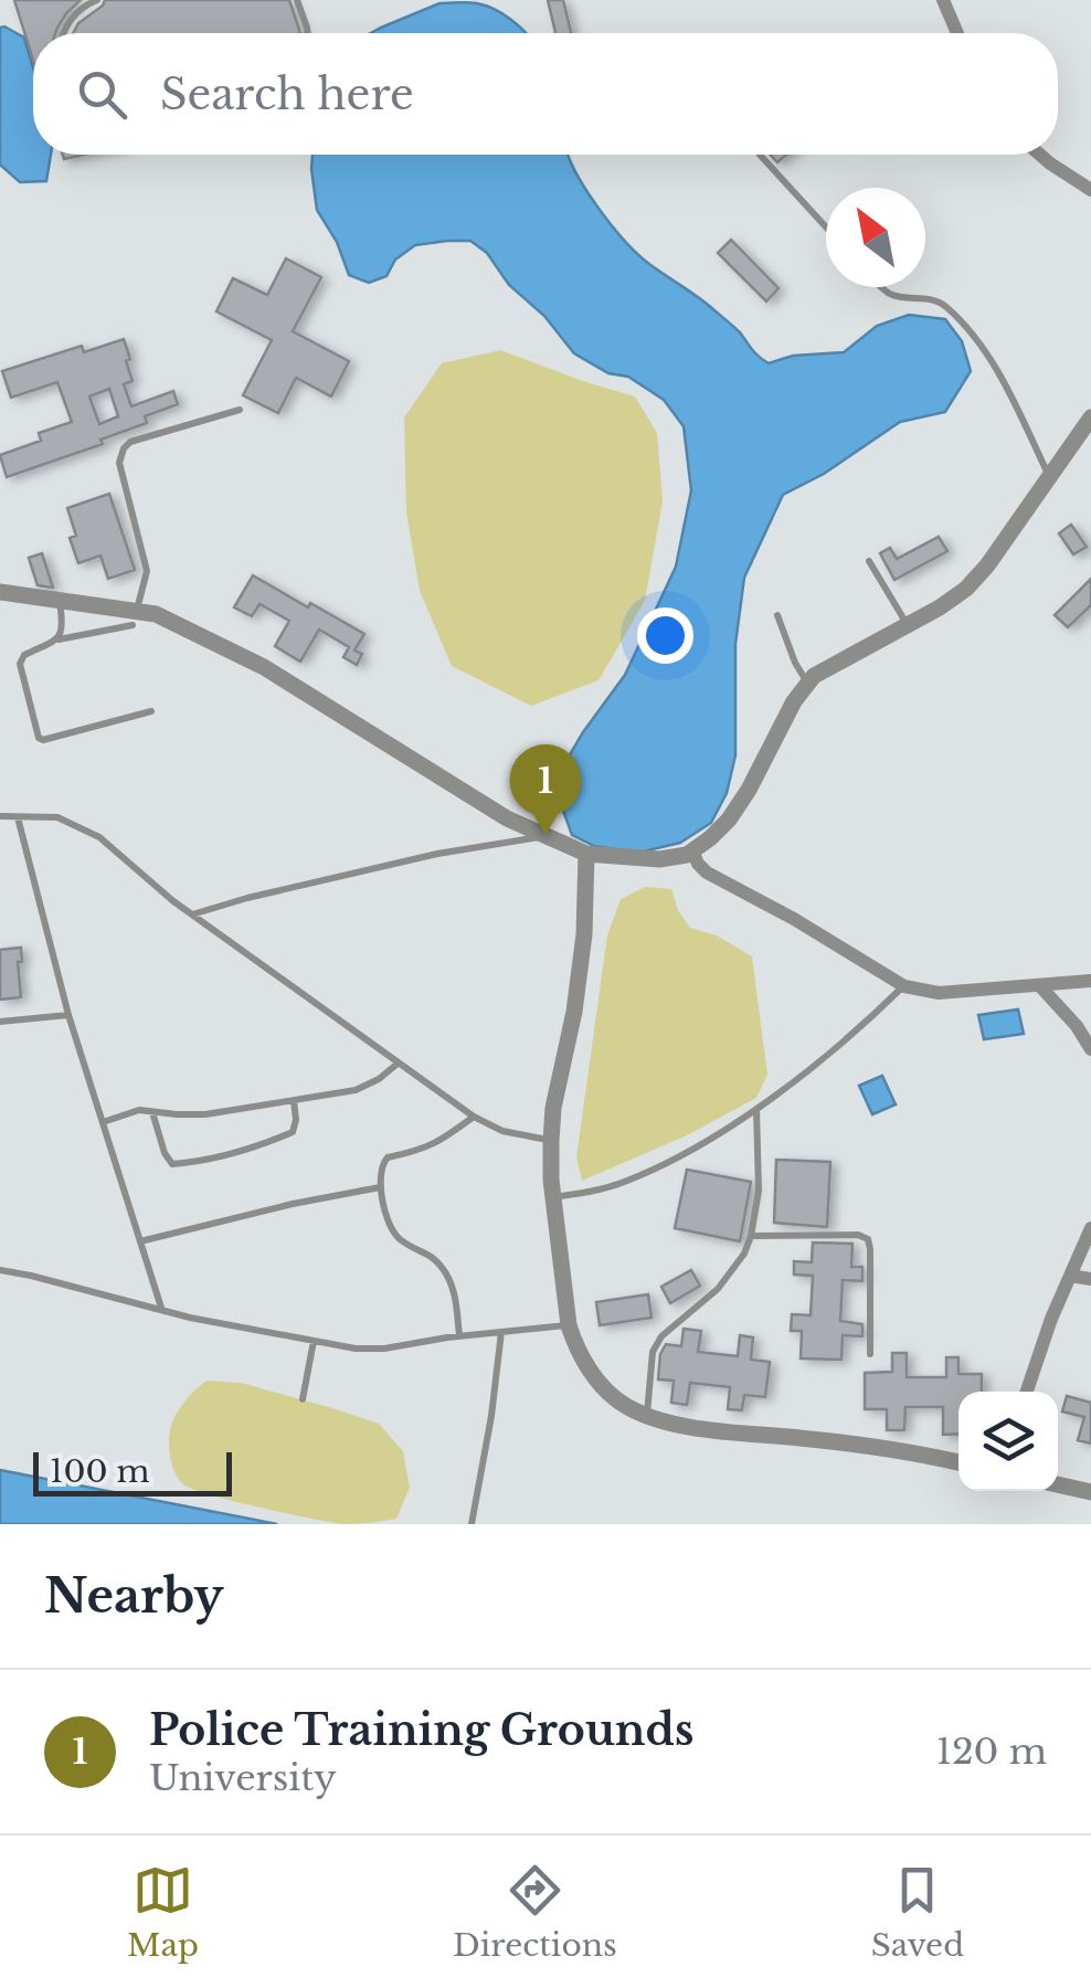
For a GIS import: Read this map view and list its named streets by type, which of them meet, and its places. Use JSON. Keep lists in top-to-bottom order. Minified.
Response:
{"scale_bar":"100 m","north":"top left","page":{"search":"Search here","pins":"1","scale":"100 m","heading":"Nearby","list":[{"mark":"1","name":"Police Training Grounds","note":"University","value":"120 m"}],"nav":["Map","Directions","Saved"]}}
